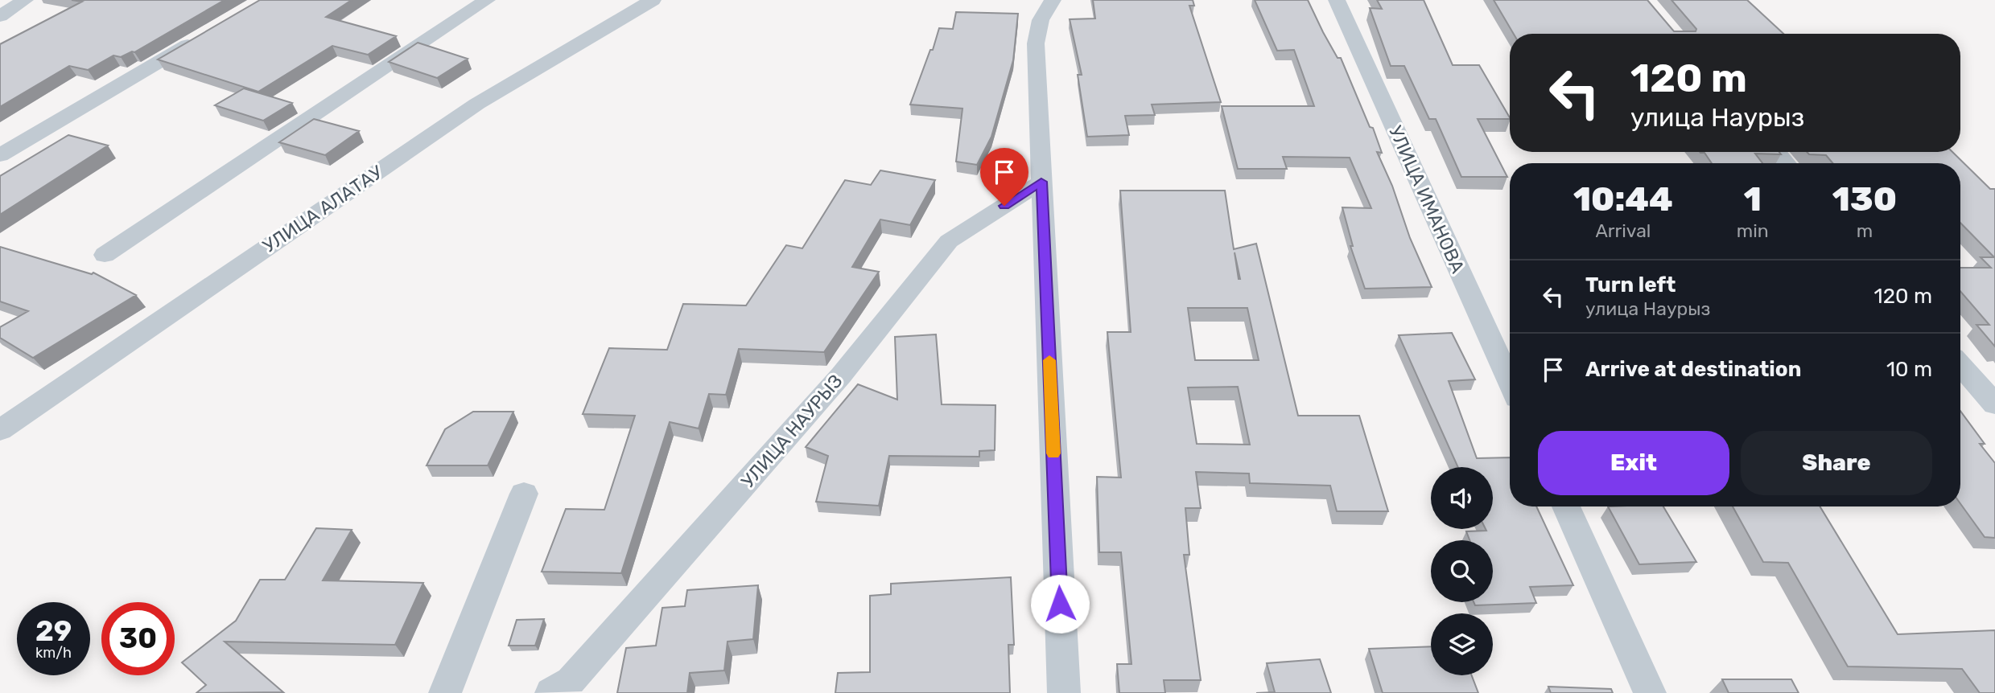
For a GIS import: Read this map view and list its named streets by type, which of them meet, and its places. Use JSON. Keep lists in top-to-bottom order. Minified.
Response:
{"streets":{"street":["УЛИЦА ИМАНОВА","УЛИЦА АЛАТАУ","УЛИЦА НАУРЫЗ"]},"page":{"turn":["120 m","улица Наурыз"],"eta":["10:44","Arrival","1","min","130","m"],"list":[{"name":"Turn left","note":"улица Наурыз","value":"120 m"},{"name":"Arrive at destination","value":"10 m"}],"buttons":["Exit","Share"],"speed":"29 km/h","limit":"30"}}
